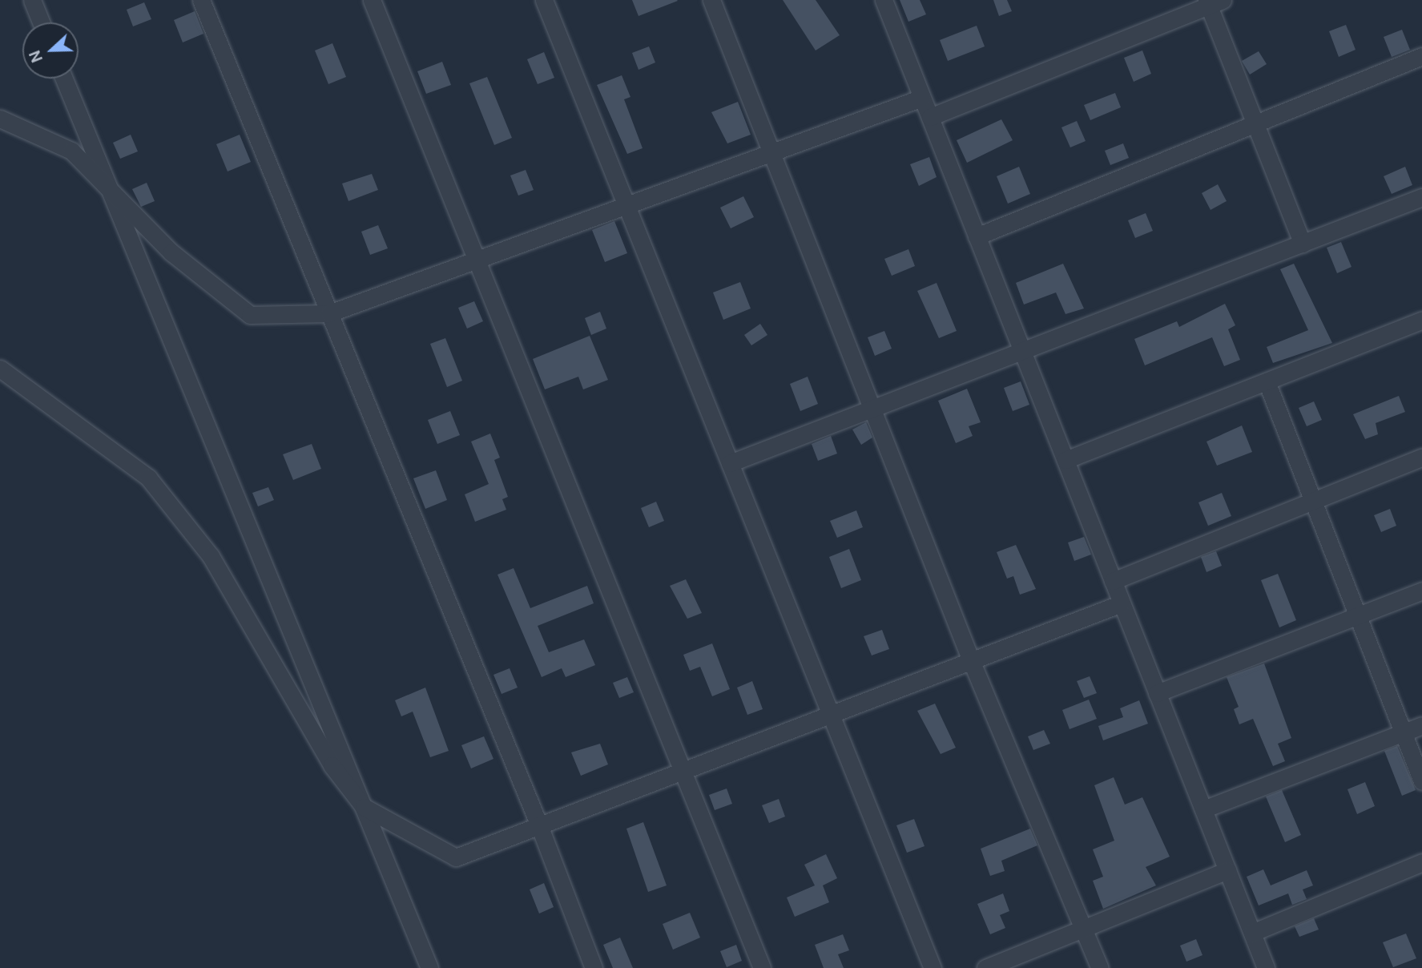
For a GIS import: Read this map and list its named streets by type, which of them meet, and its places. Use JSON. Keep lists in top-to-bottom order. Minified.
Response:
{"north":"left"}
